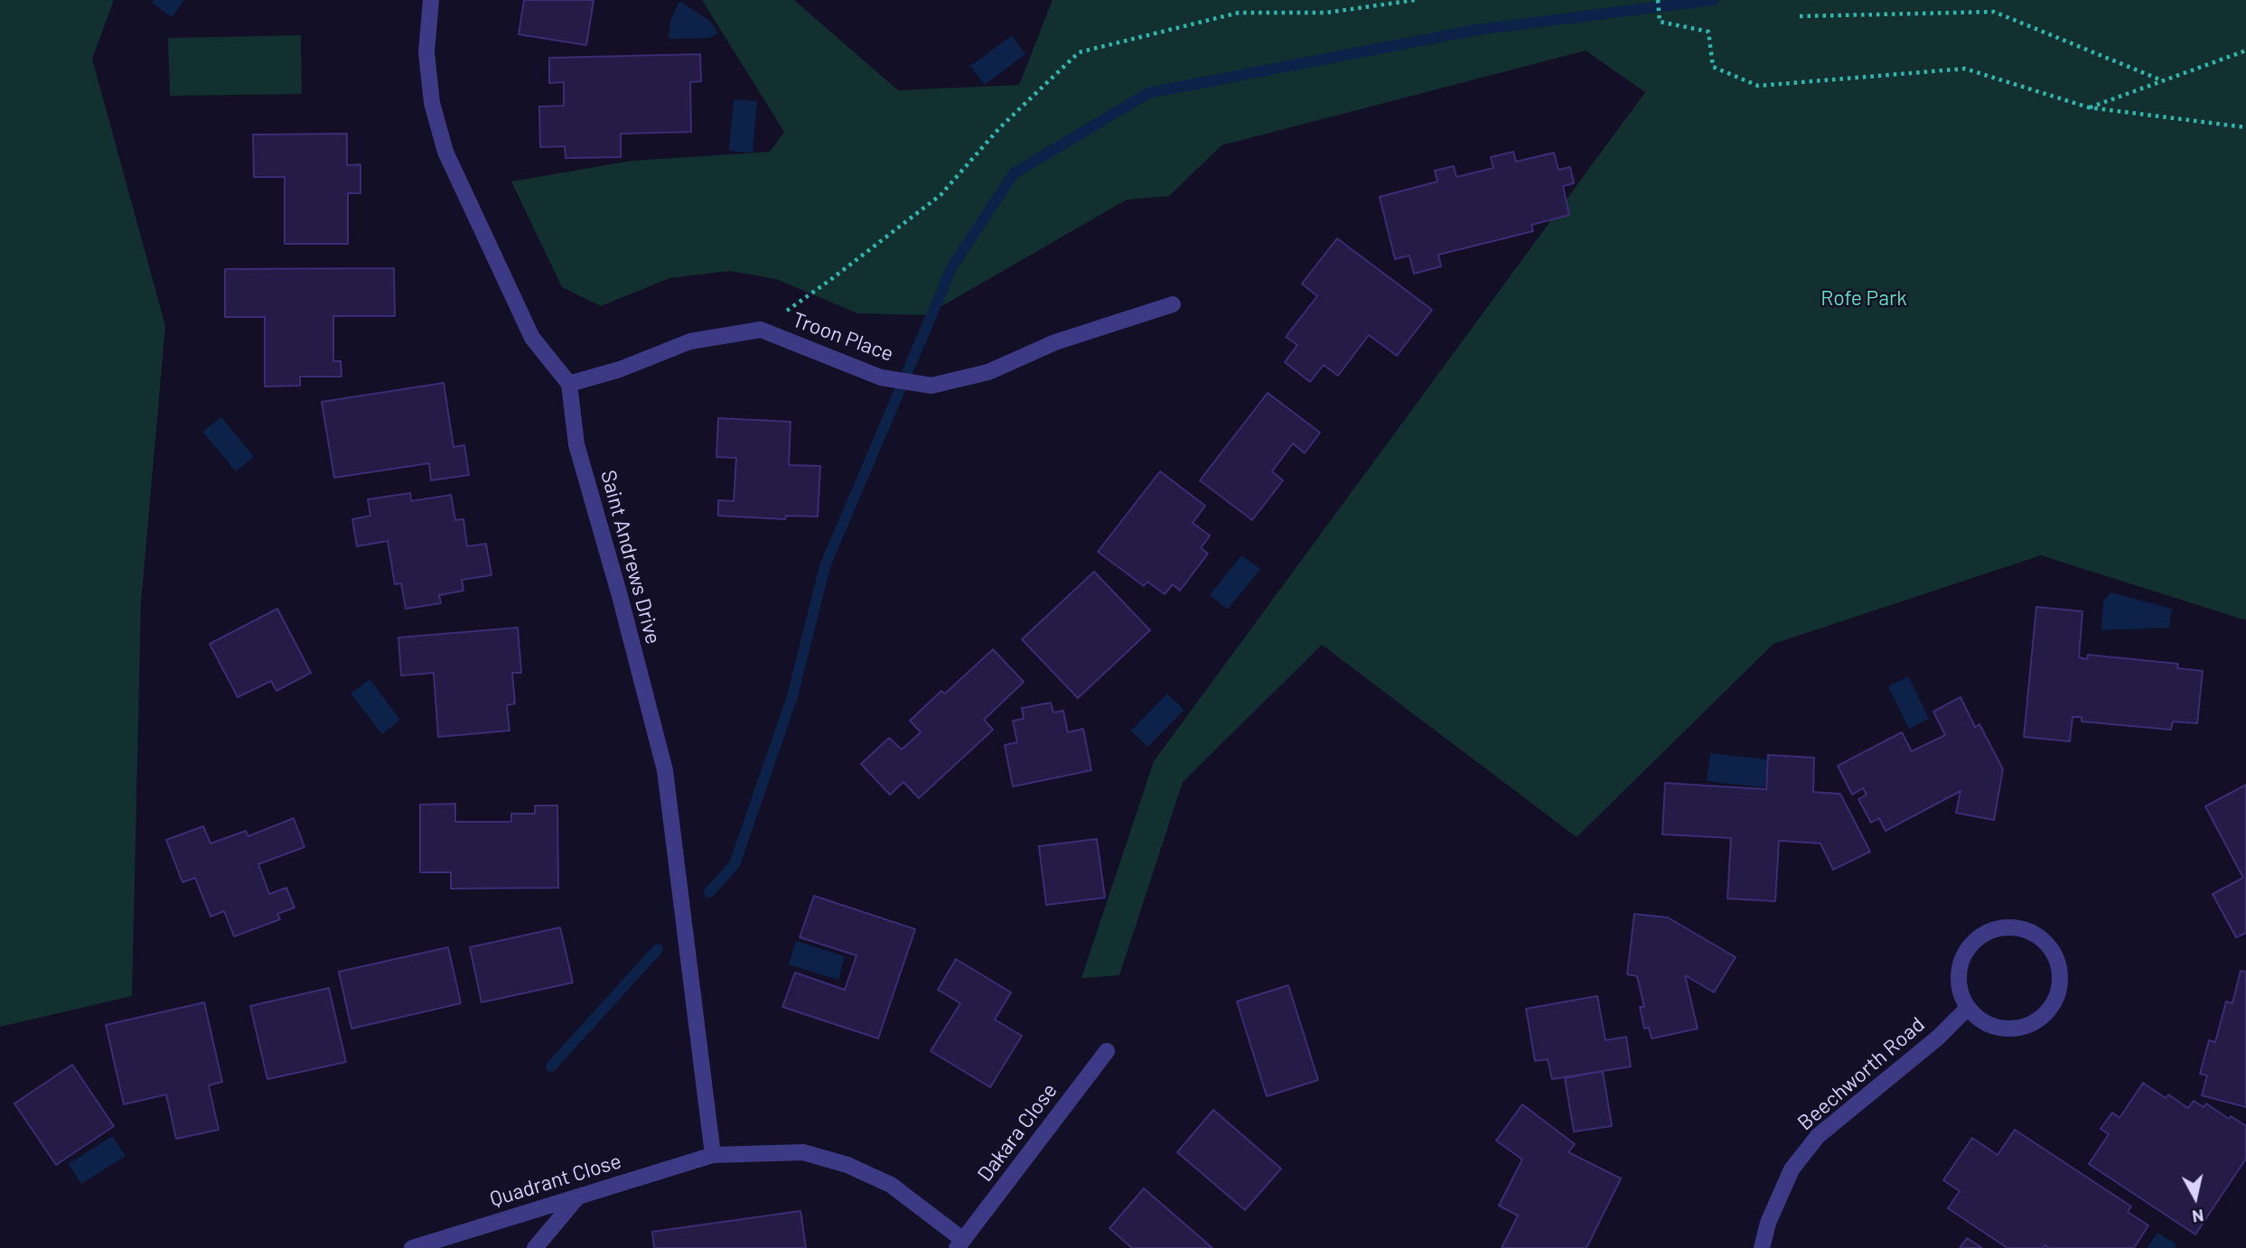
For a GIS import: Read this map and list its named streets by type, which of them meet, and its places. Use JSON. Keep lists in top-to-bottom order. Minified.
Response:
{"streets":{"street":["Troon Place","Saint Andrews Drive","Beechworth Road","Dakara Close","Quadrant Close"]},"crossings":[["Troon Place","Saint Andrews Drive"],["Saint Andrews Drive","Dakara Close"],["Saint Andrews Drive","Quadrant Close"],["Dakara Close","Quadrant Close"]],"parks":["Rofe Park"],"north":"bottom"}
